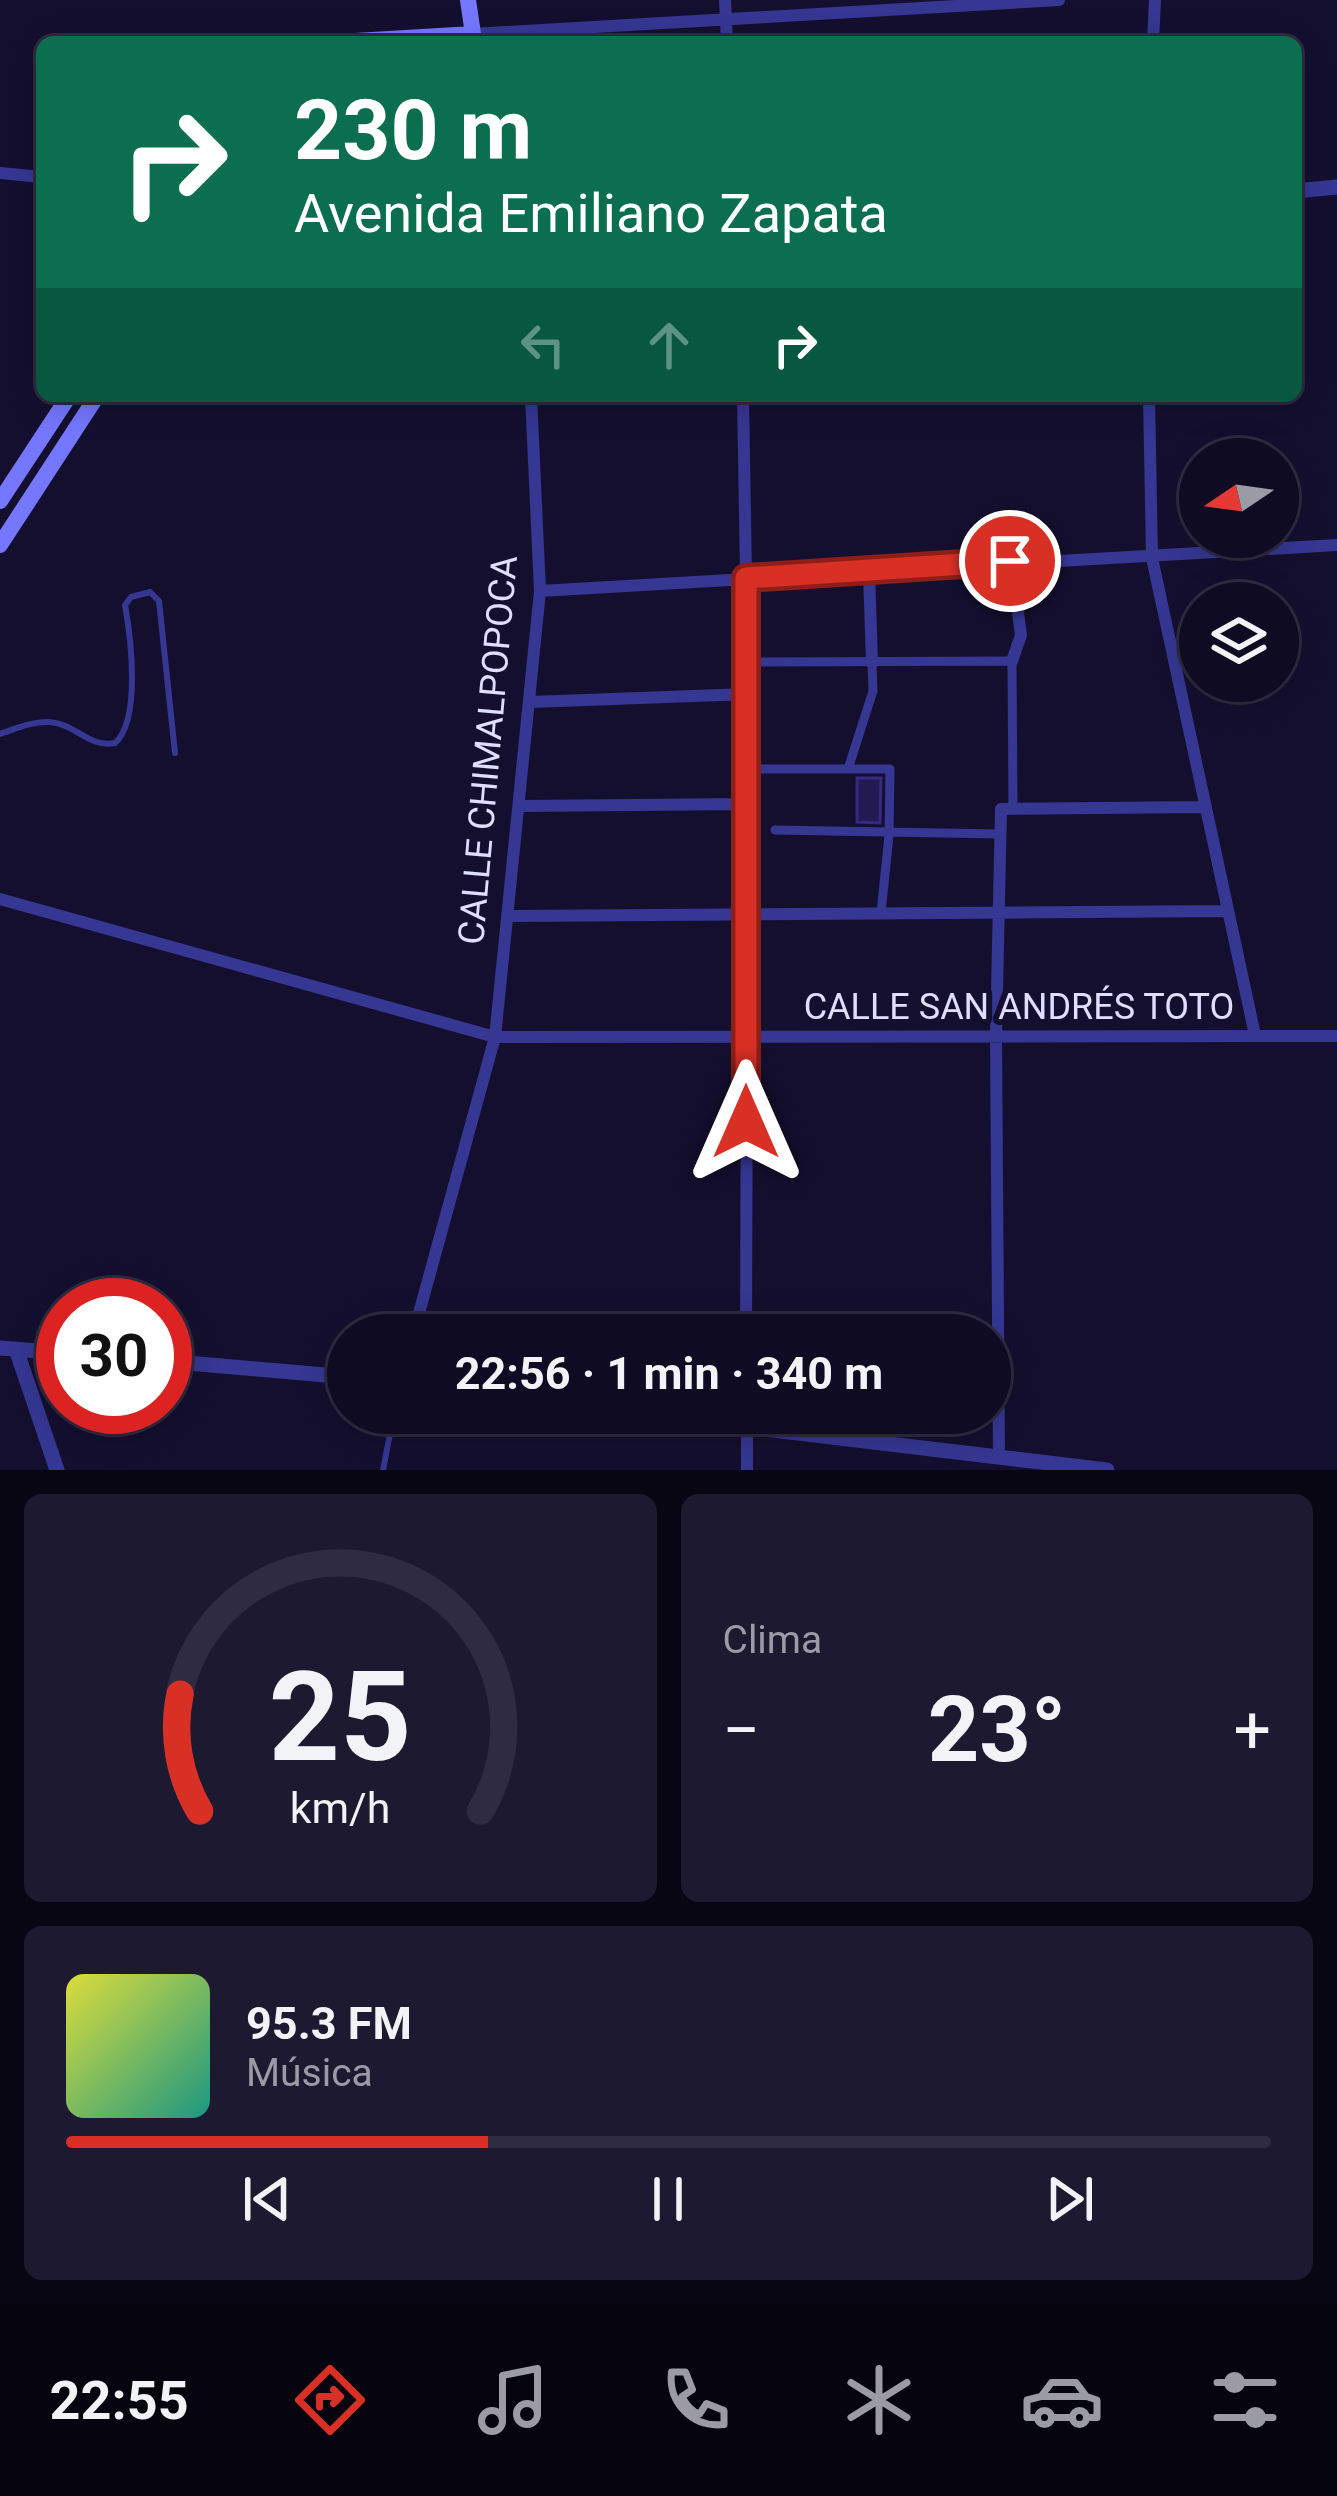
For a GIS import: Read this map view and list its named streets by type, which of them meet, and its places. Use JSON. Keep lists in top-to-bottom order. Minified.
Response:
{"streets":{"street":["CALLE CHIMALPOPOCA","CALLE SAN ANDRÉS TOTO"]},"crossings":[["CALLE CHIMALPOPOCA","CALLE SAN ANDRÉS TOTO"]],"north":"left","page":{"turn":["230 m","Avenida Emiliano Zapata"],"limit":"30","trip":"22:56 · 1 min · 340 m","tile":"Clima","heat":["−","23°","+"],"song":["95.3 FM","Música"],"tabs":"22:55","gauge":["25","km/h"]}}
